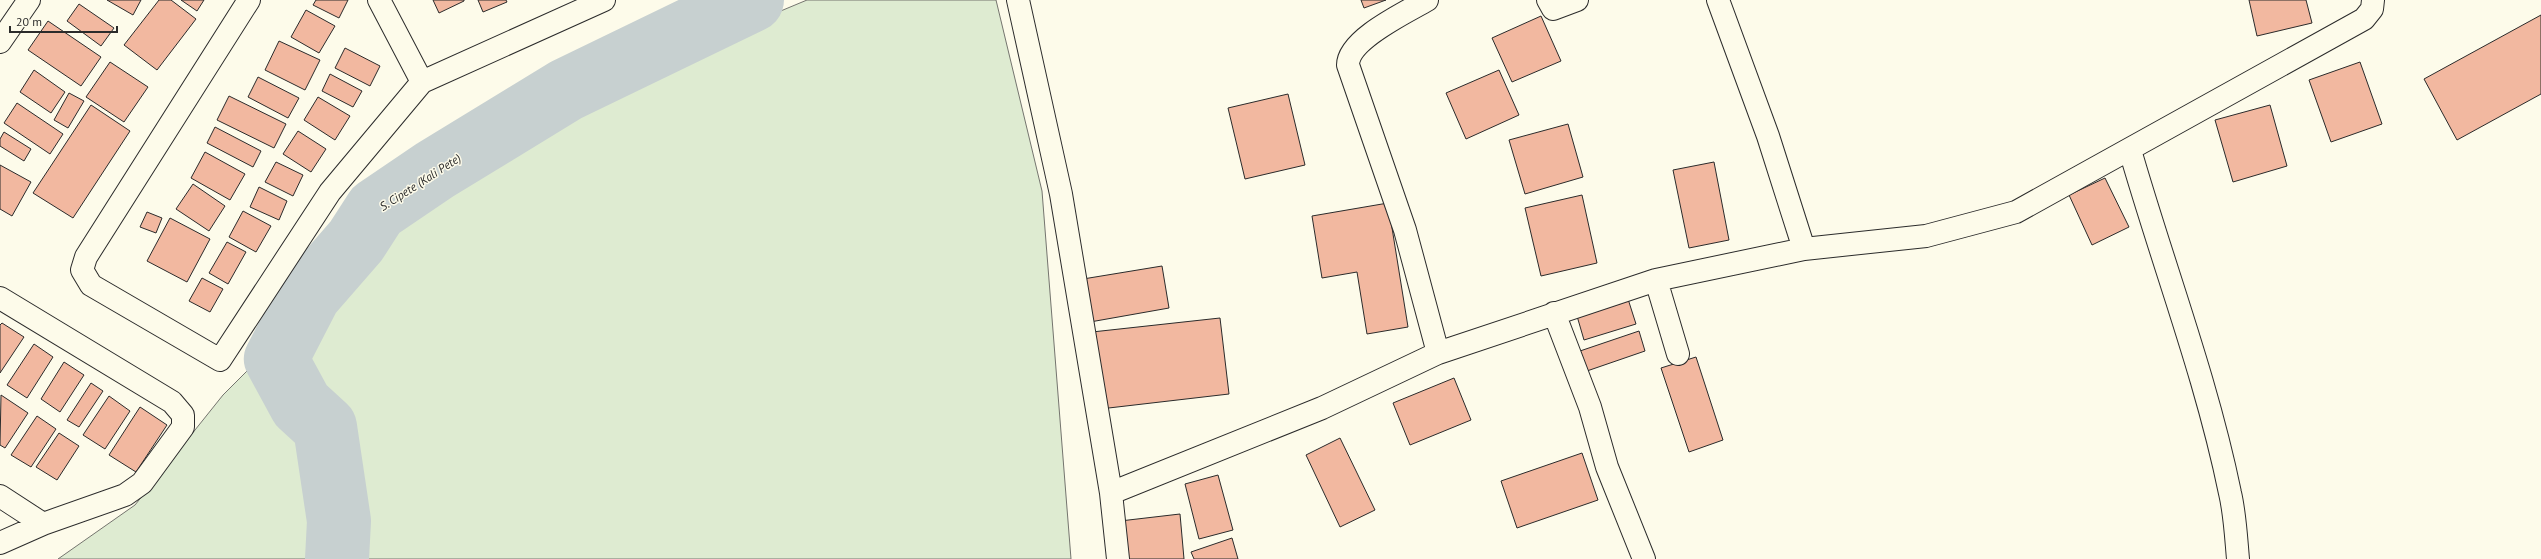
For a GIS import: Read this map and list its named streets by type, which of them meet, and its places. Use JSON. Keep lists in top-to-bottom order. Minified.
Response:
{"water":["S. Cipete (Kali Pete)"],"scale_bar":"20 m"}
